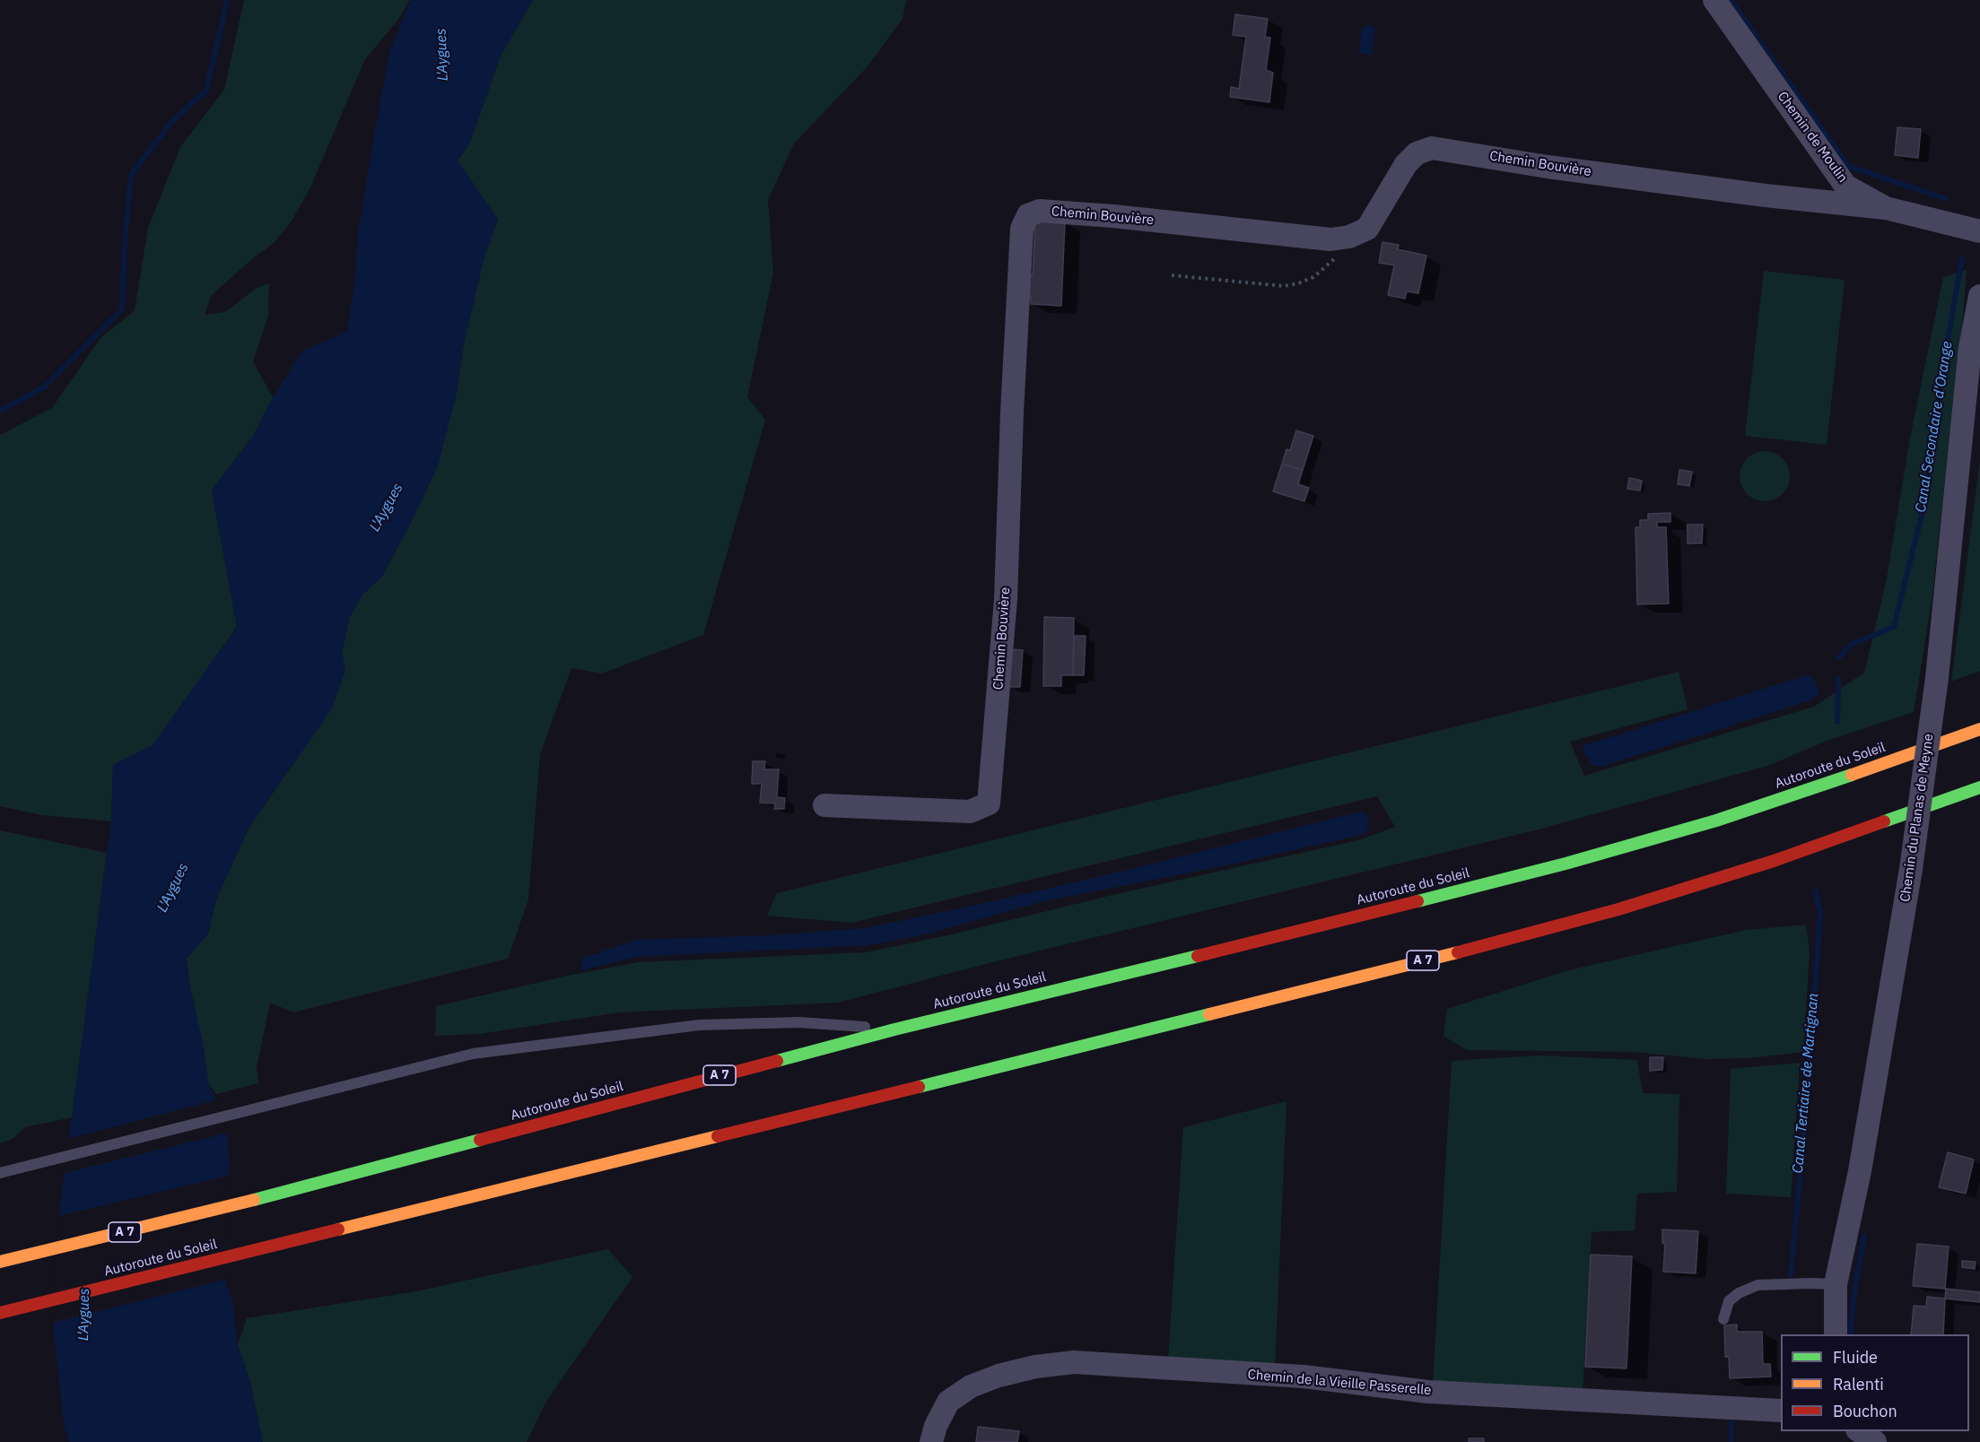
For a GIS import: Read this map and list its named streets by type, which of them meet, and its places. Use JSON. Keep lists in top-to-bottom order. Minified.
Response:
{"streets":{"highway":["Autoroute du Soleil","A 7"],"street":["Chemin de Moulin","Chemin Bouvière","Chemin du Planas de Meyne","Chemin de la Vieille Passerelle"]},"crossings":[["Chemin de Moulin","Chemin Bouvière"]],"water":["L'Aygues","Canal Secondaire d'Orange","Canal Tertiaire de Martignan"],"legend":["Fluide","Ralenti","Bouchon"]}
